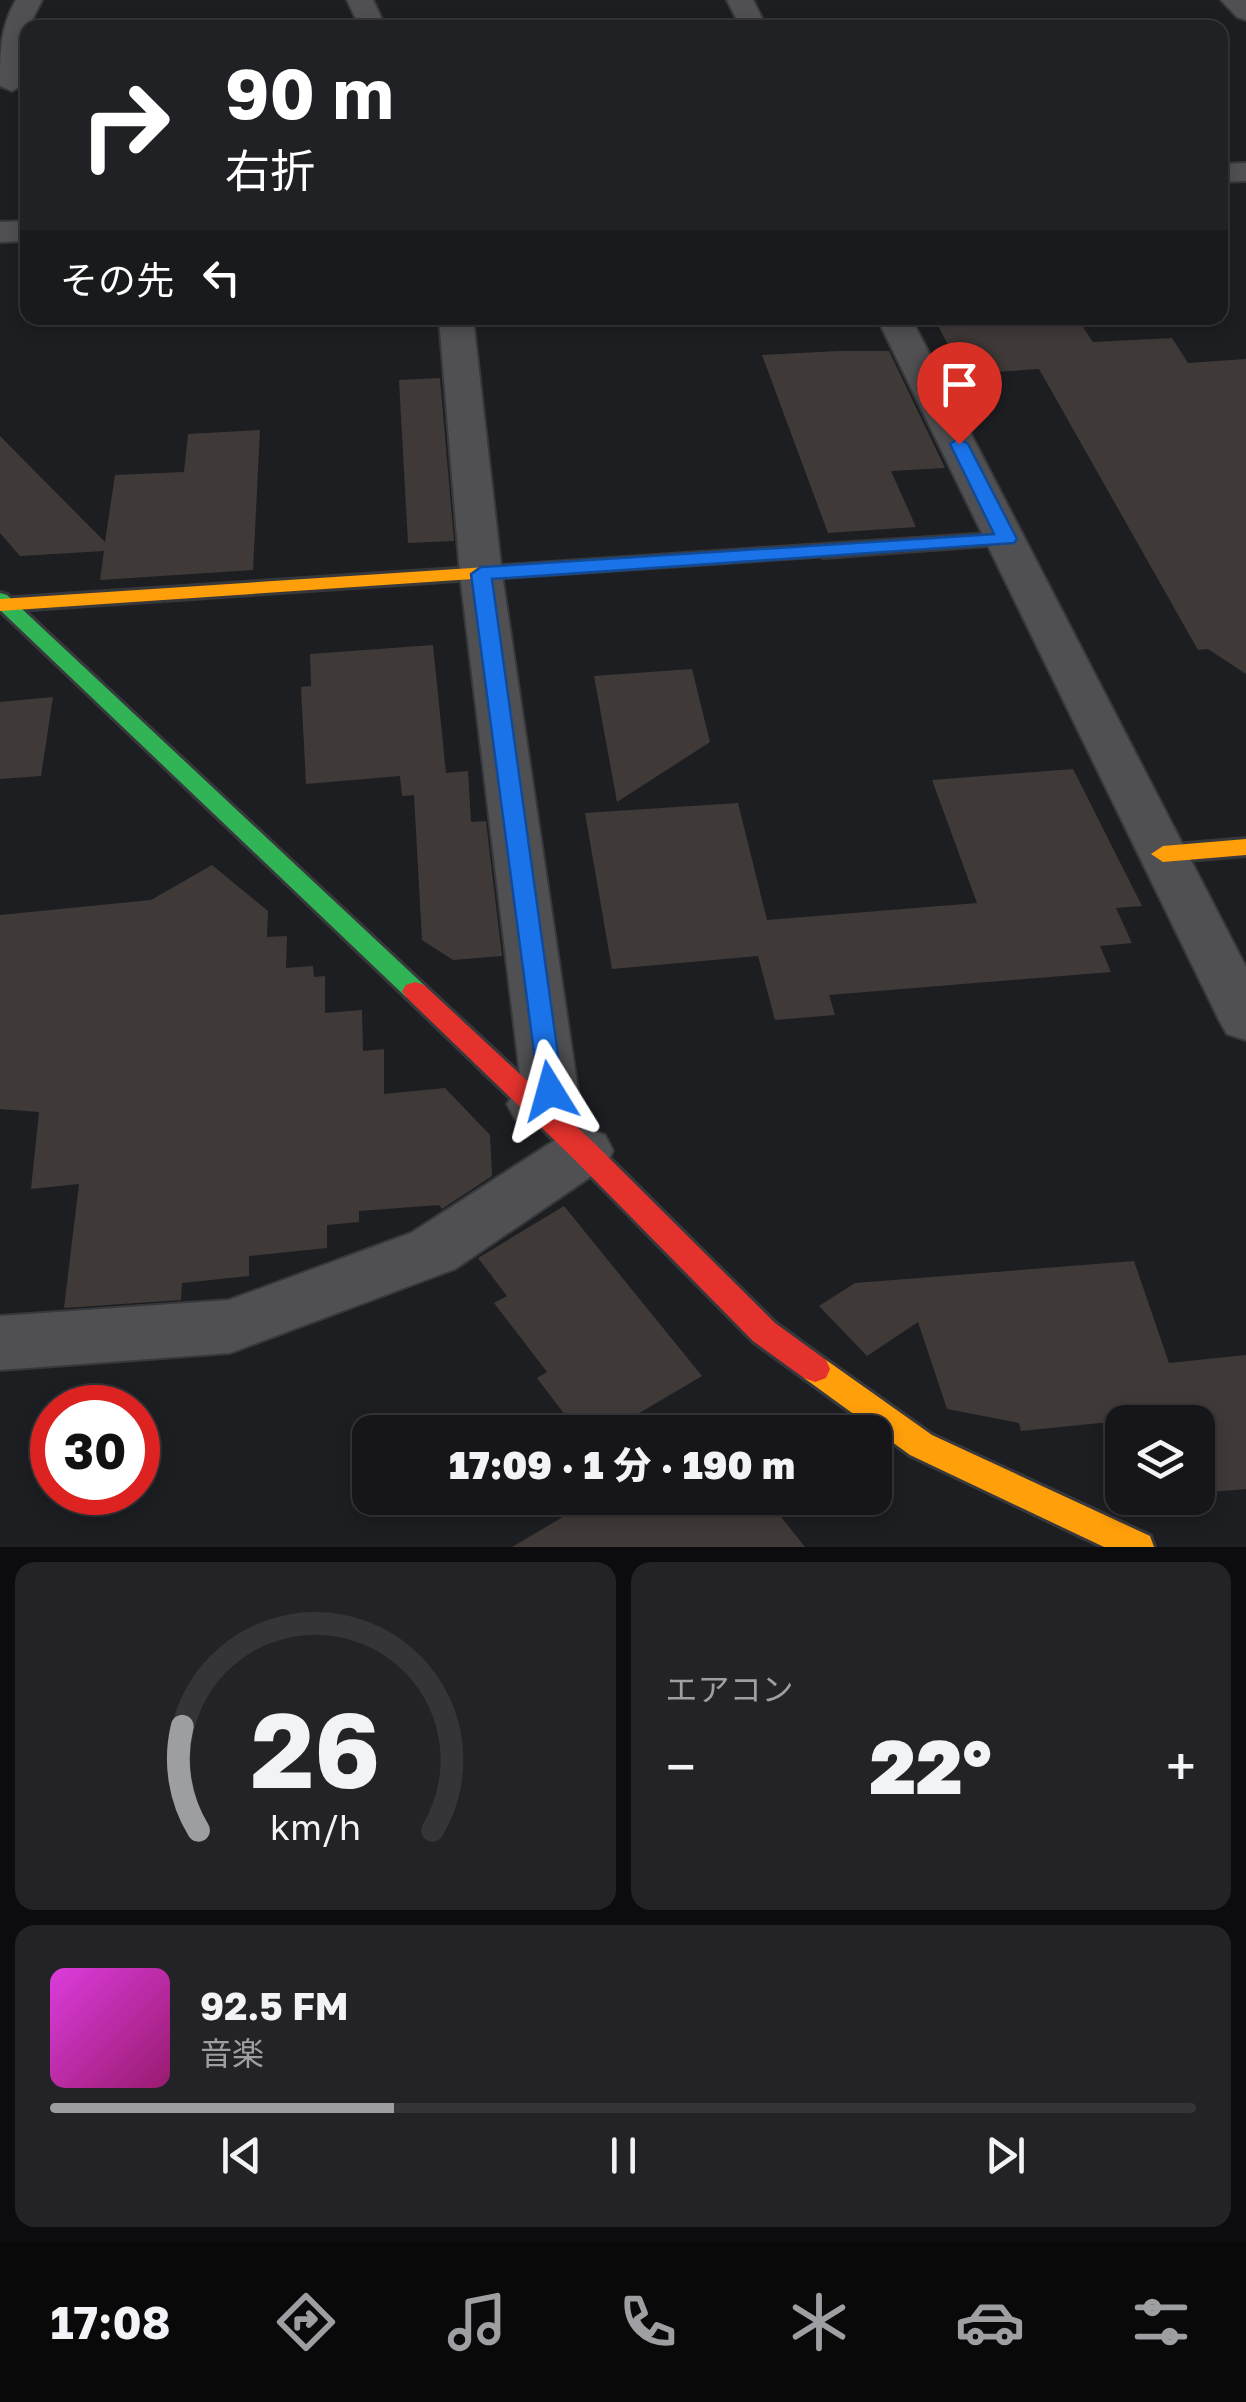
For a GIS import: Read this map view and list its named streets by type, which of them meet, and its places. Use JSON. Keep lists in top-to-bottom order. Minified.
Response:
{"page":{"turn":["90 m","右折"],"then":"その先","limit":"30","trip":"17:09 · 1 分 · 190 m","tile":"エアコン","heat":["−","22°","+"],"song":["92.5 FM","音楽"],"tabs":"17:08","gauge":["26","km/h"]}}
